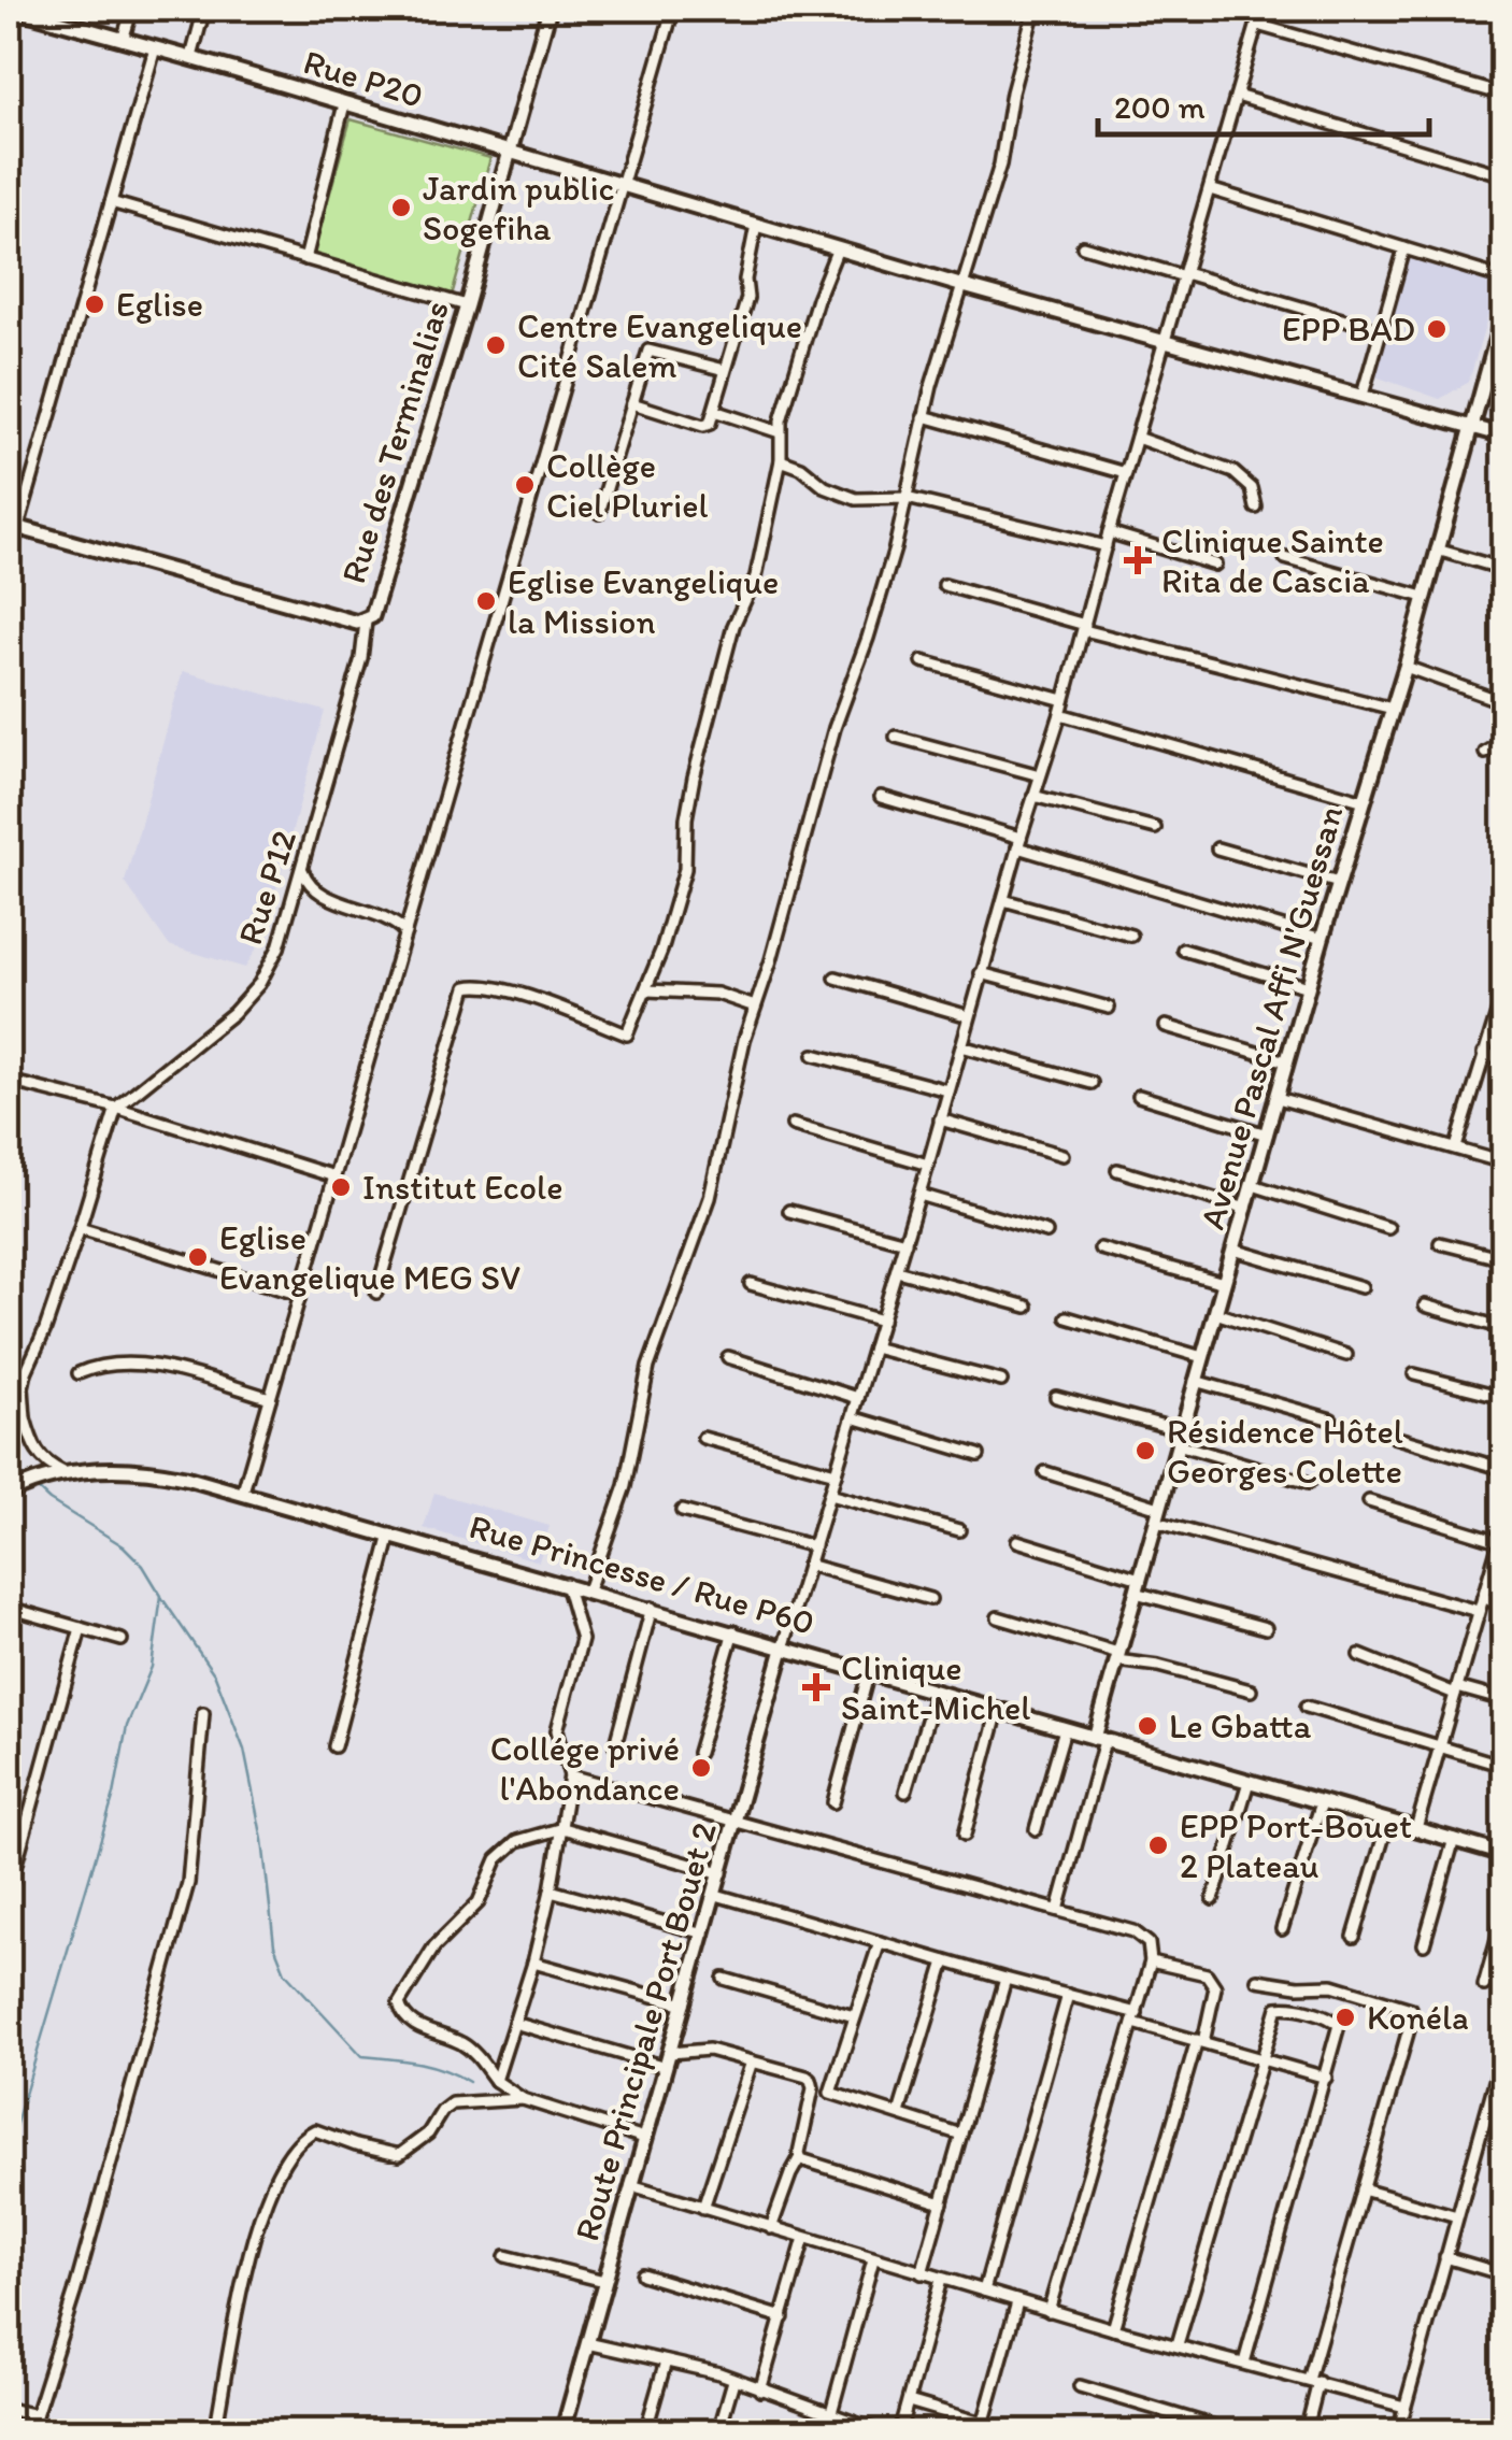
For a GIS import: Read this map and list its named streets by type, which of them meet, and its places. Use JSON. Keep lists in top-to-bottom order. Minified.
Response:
{"streets":{"street":["Rue P20","Rue des Terminalias","Rue P12","Avenue Pascal Affi N'Guessan","Rue Princesse / Rue P60","Route Principale Port Bouet 2"]},"crossings":[["Rue P20","Rue des Terminalias"],["Rue P20","Avenue Pascal Affi N'Guessan"],["Rue des Terminalias","Rue P12"],["Avenue Pascal Affi N'Guessan","Rue Princesse / Rue P60"],["Rue Princesse / Rue P60","Route Principale Port Bouet 2"]],"places":{"other":["Jardin public Sogefiha","Eglise","EPP BAD","Centre Evangelique Cité Salem","Collège Ciel Pluriel","Eglise Evangelique la Mission","Institut Ecole","Eglise Evangelique MEG SV","Résidence Hôtel Georges Colette","Le Gbatta","Collége privé l'Abondance","EPP Port-Bouet 2 Plateau","Konéla"],"health":["Clinique Sainte Rita de Cascia","Clinique Saint-Michel"]},"scale_bar":"200 m"}
